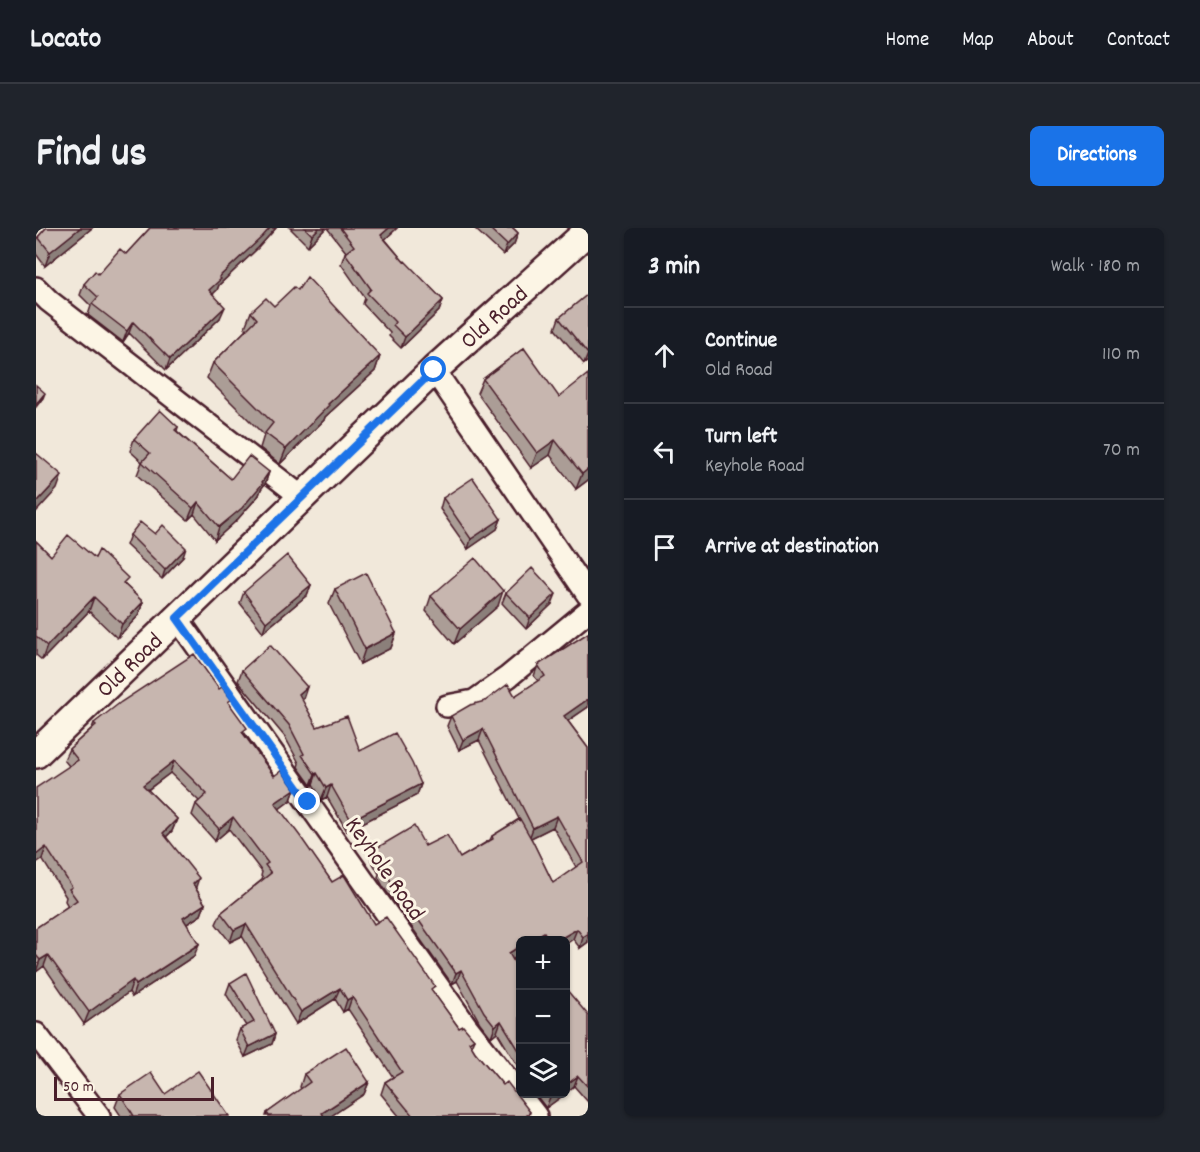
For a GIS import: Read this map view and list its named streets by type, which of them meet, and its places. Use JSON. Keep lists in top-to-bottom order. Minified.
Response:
{"streets":{"street":["Old Road","Keyhole Road"]},"crossings":[["Old Road","Keyhole Road"]],"scale_bar":"50 m","page":{"header":"Locato","nav":["Home","Map","About","Contact"],"title":"Find us","buttons":"Directions","heading":["3 min","Walk · 180 m"],"list":[["Continue","Old Road","110 m"],["Turn left","Keyhole Road","70 m"],"Arrive at destination"],"map_buttons":["+","−"],"scale":"50 m"}}
